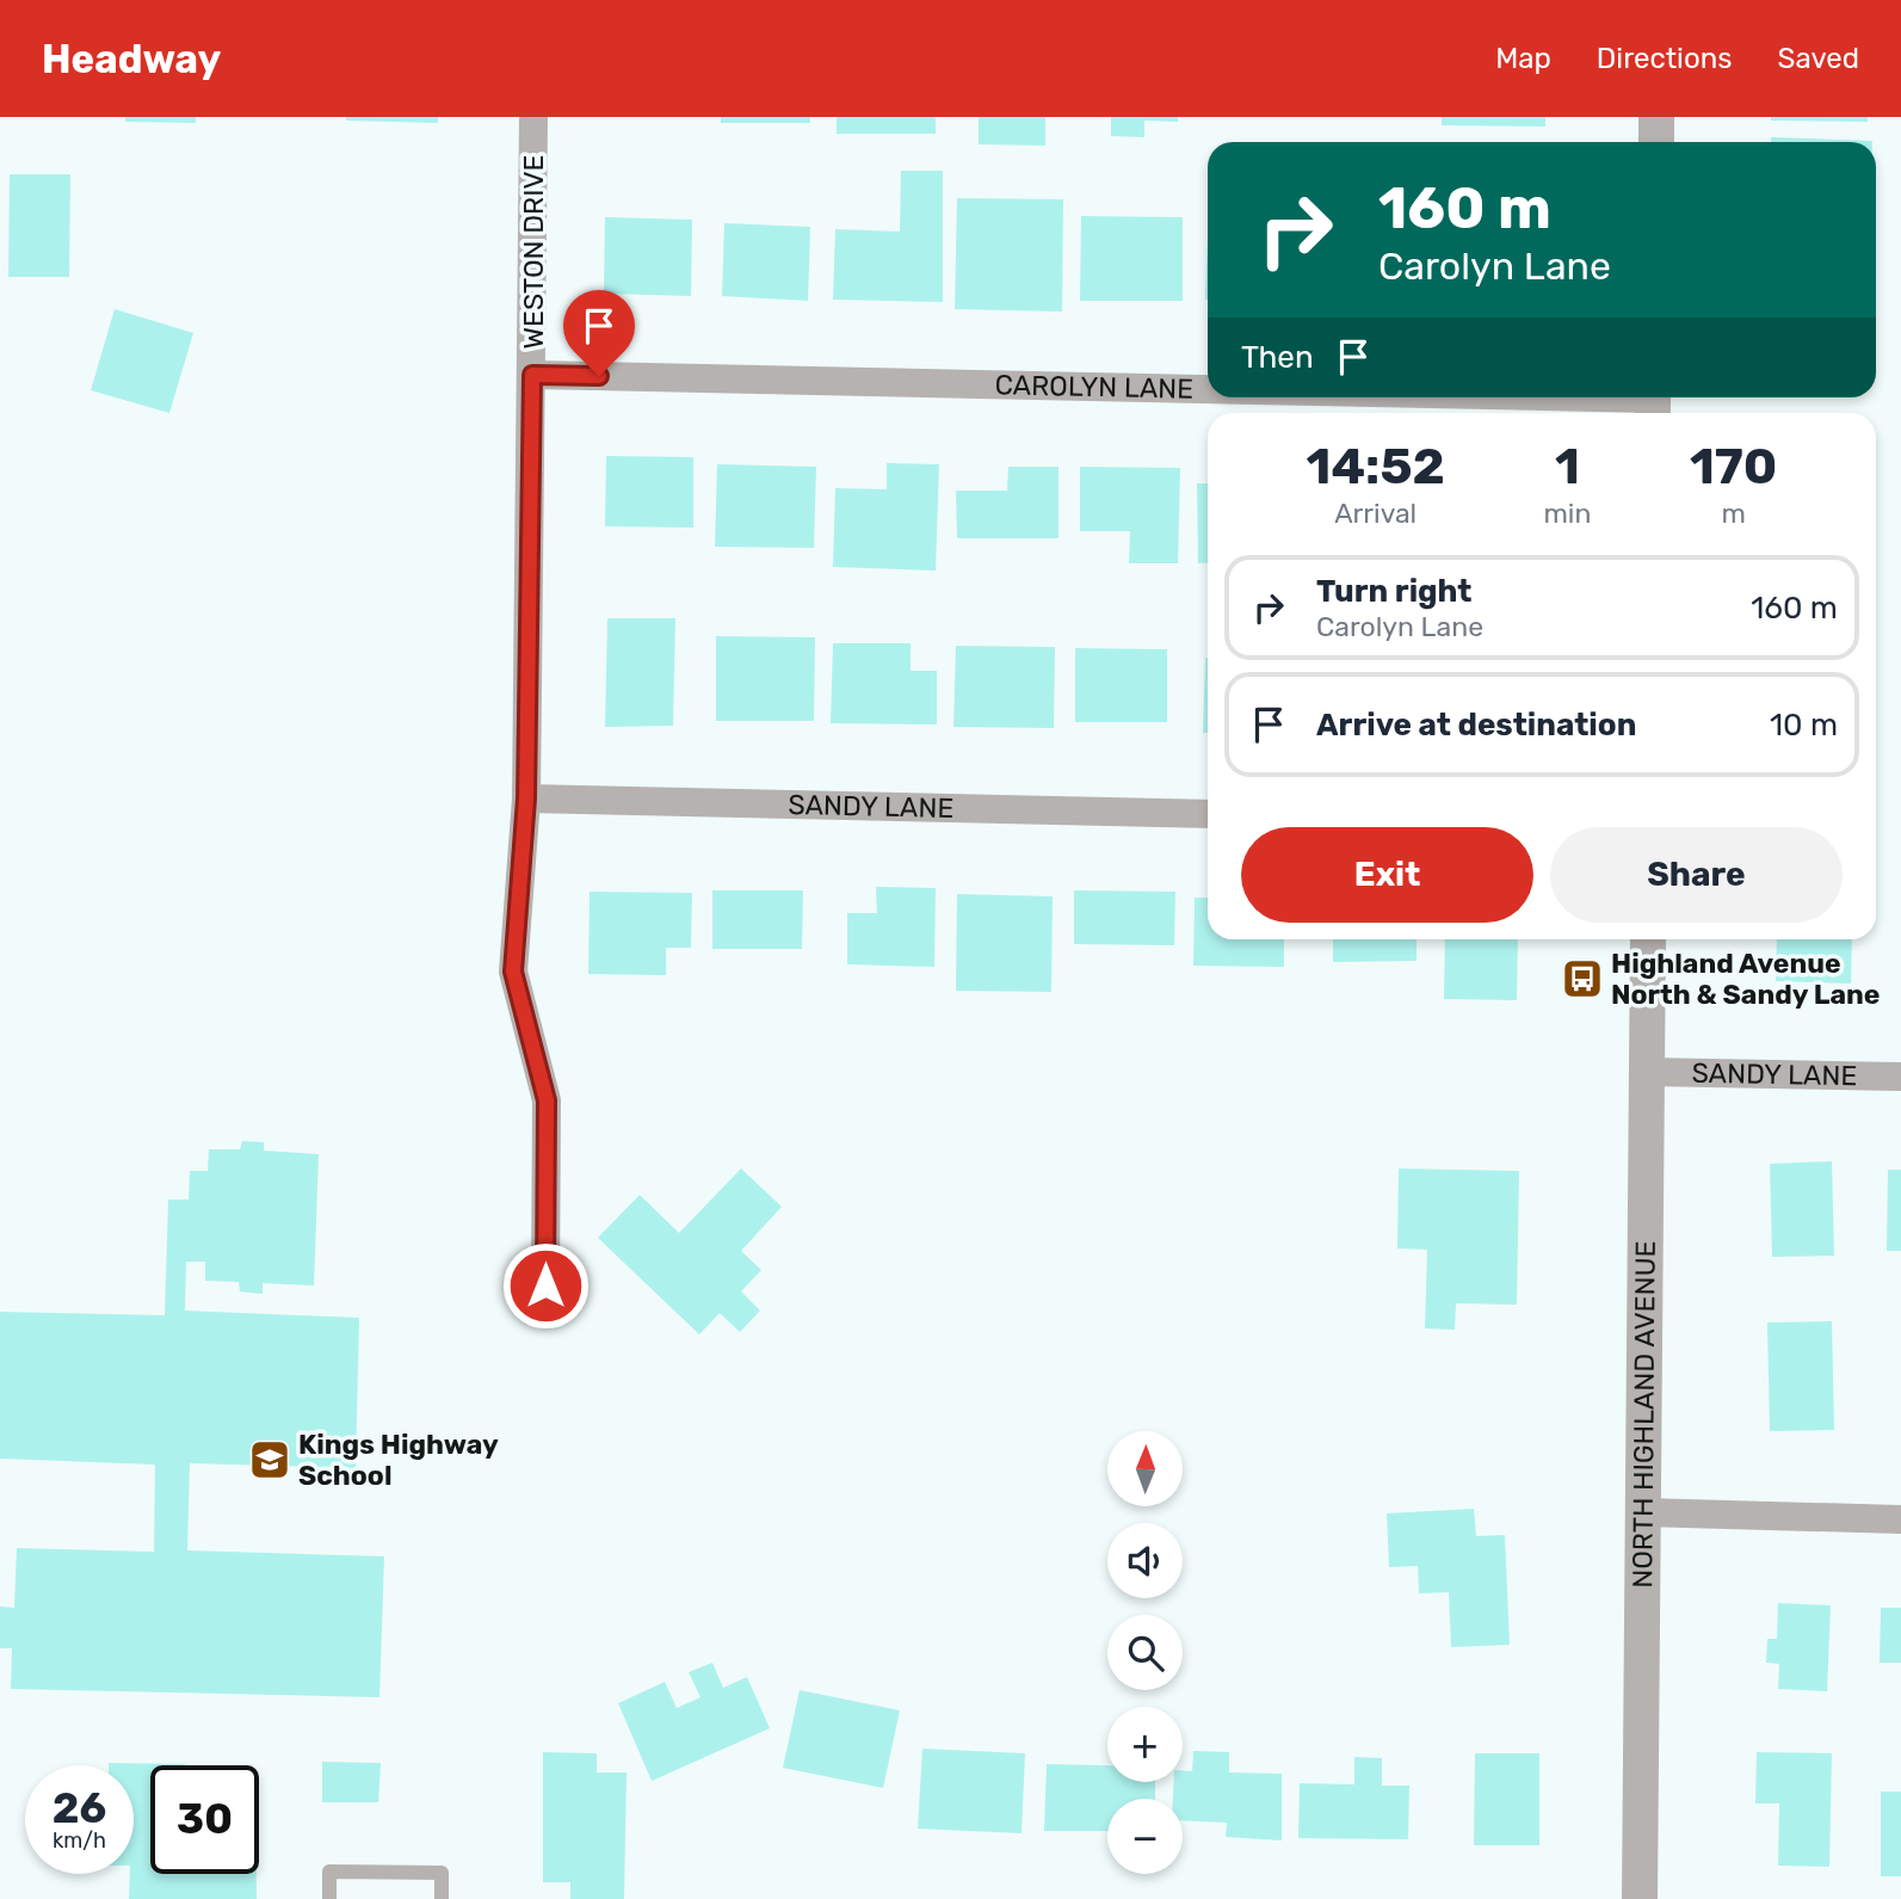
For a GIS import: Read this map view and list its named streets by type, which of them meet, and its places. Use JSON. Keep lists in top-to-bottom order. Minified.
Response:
{"streets":{"street":["WESTON DRIVE","CAROLYN LANE","SANDY LANE","NORTH HIGHLAND AVENUE"]},"crossings":[["WESTON DRIVE","CAROLYN LANE"],["WESTON DRIVE","SANDY LANE"],["SANDY LANE","NORTH HIGHLAND AVENUE"]],"places":{"bus stop":["Highland Avenue North & Sandy Lane"],"school or university":["Kings Highway School"]},"north":"top","page":{"header":"Headway","nav":["Map","Directions","Saved"],"turn":["160 m","Carolyn Lane"],"then":"Then","eta":["14:52","Arrival","1","min","170","m"],"list":[{"name":"Turn right","note":"Carolyn Lane","value":"160 m"},{"name":"Arrive at destination","value":"10 m"}],"buttons":["Exit","Share"],"map_buttons":["+","−"],"speed":"26 km/h","limit":"30"}}
